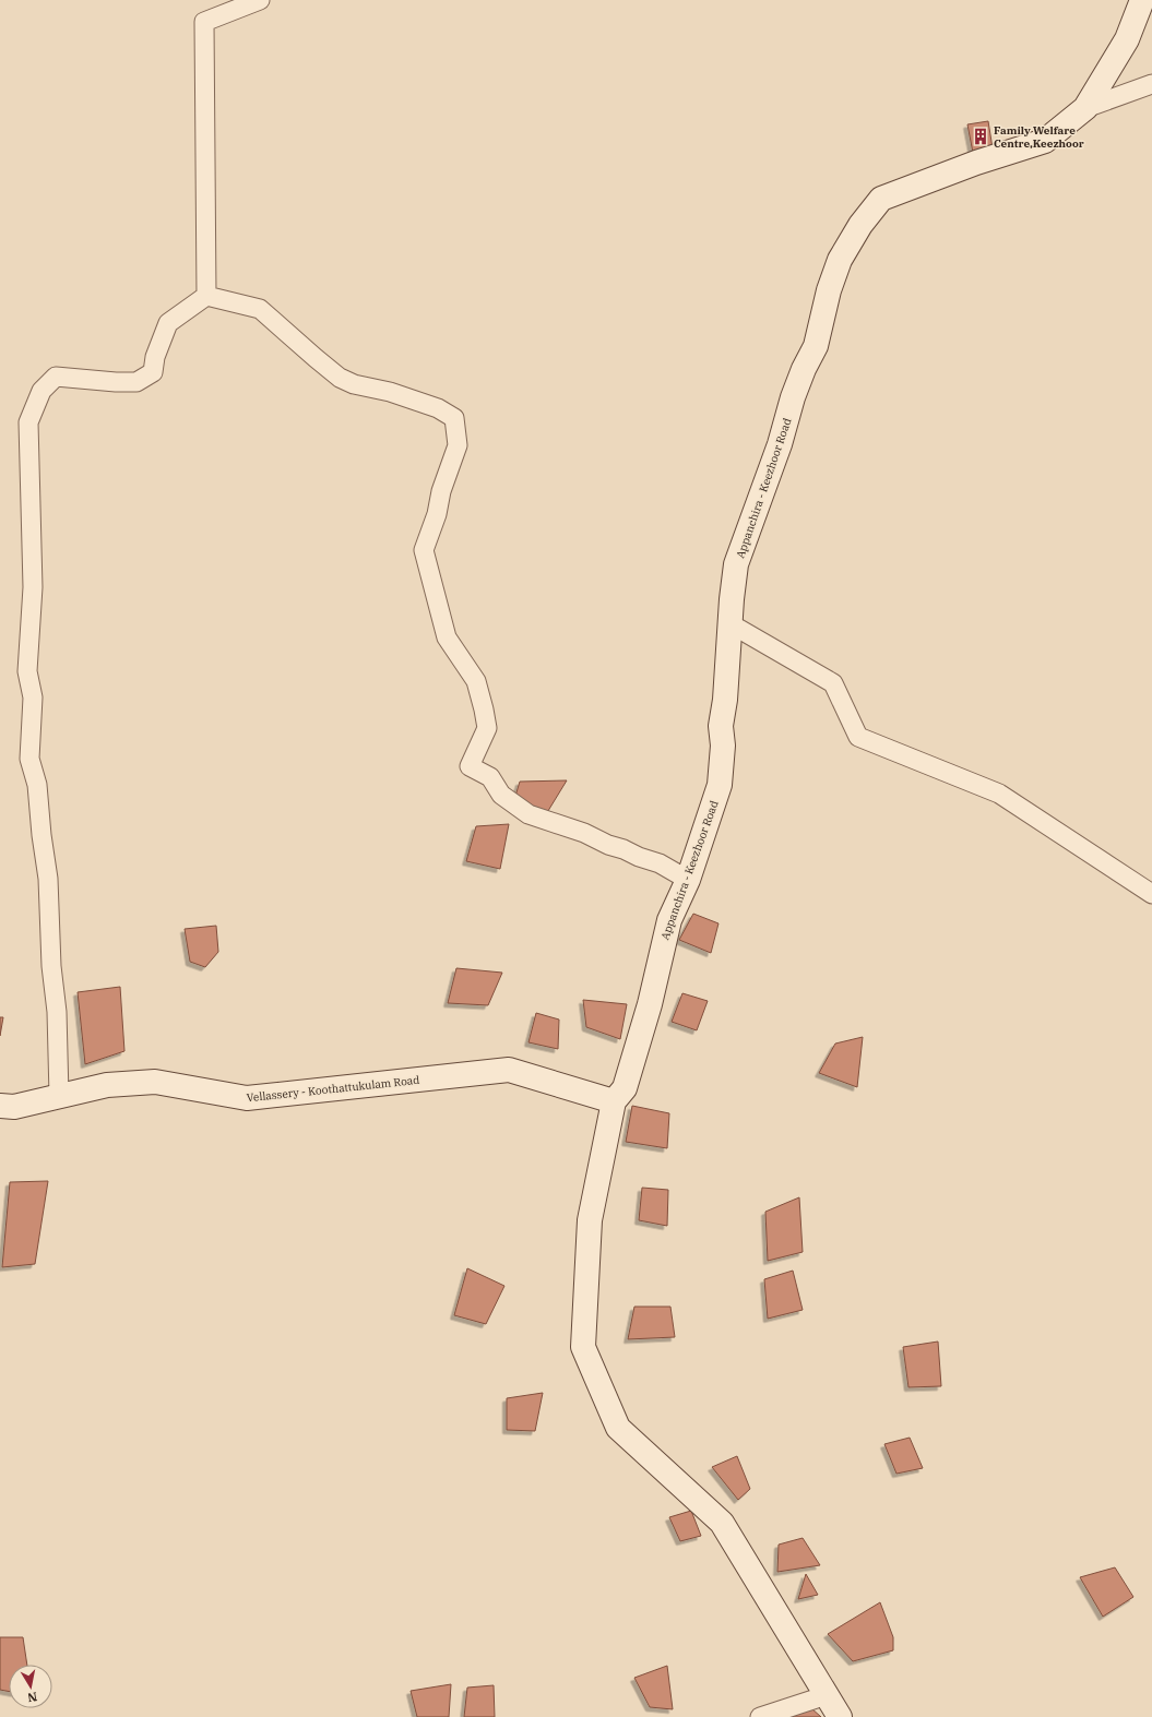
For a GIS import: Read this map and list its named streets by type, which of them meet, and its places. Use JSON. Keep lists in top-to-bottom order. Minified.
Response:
{"streets":{"main road":["Appanchira - Keezhoor Road","Vellassery - Koothattukulam Road"]},"crossings":[["Appanchira - Keezhoor Road","Vellassery - Koothattukulam Road"]],"places":{"building":["Family Welfare Centre,Keezhoor"]},"north":"bottom"}
